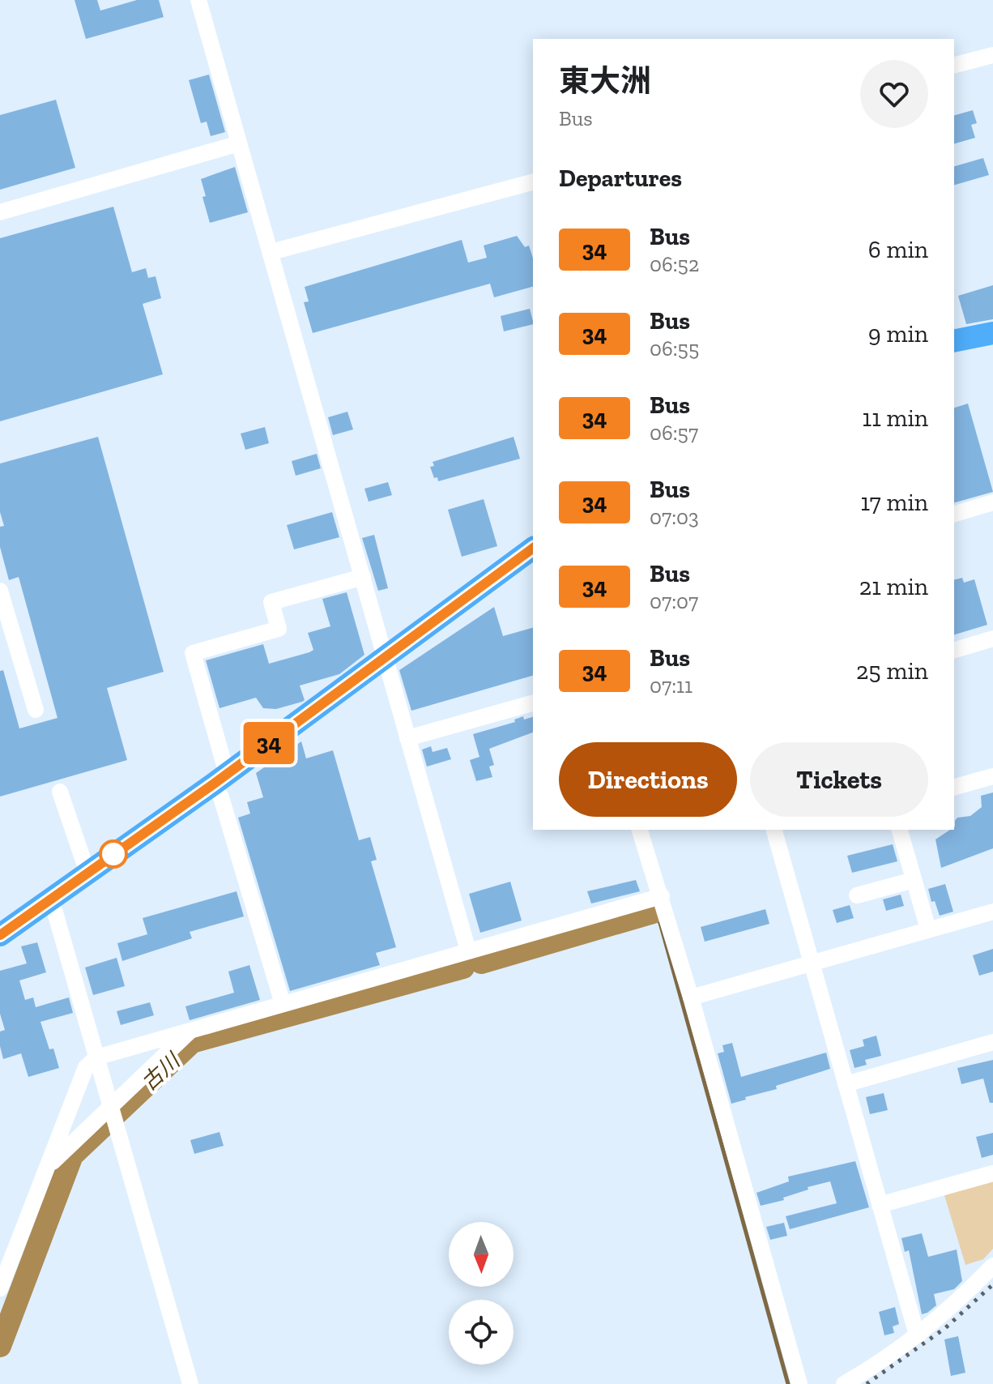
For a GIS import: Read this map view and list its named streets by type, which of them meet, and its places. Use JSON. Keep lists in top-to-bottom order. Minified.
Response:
{"water":["古川"],"lines":["bus line 34"],"north":"bottom","page":{"on_map":"34","heading":[["東大洲","Bus"],"Departures"],"list":[{"mark":"34","name":"Bus","note":"06:52","value":"6 min"},{"mark":"34","name":"Bus","note":"06:55","value":"9 min"},{"mark":"34","name":"Bus","note":"06:57","value":"11 min"},{"mark":"34","name":"Bus","note":"07:03","value":"17 min"},{"mark":"34","name":"Bus","note":"07:07","value":"21 min"},{"mark":"34","name":"Bus","note":"07:11","value":"25 min"}],"buttons":["Directions","Tickets"]}}
